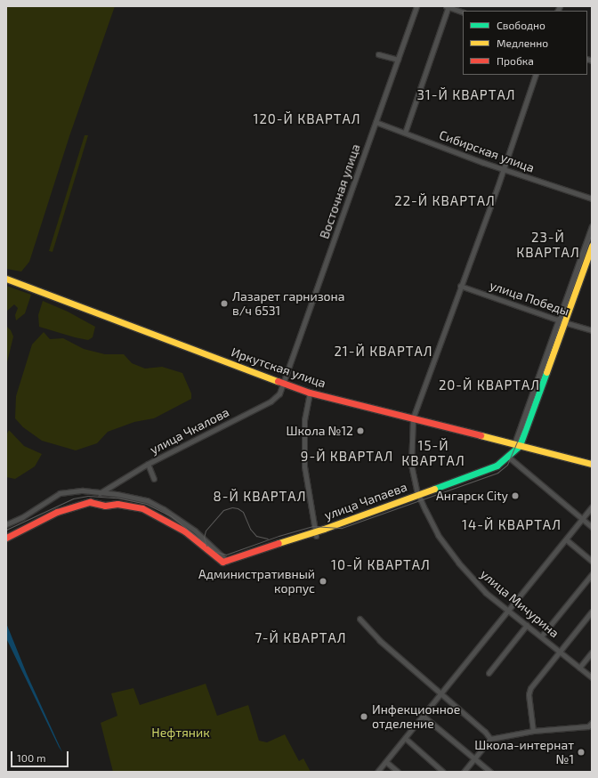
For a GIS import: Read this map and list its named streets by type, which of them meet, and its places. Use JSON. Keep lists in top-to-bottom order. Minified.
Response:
{"streets":{"street":["Сибирская улица","Восточная улица","улица Победы","Иркутская улица","улица Чкалова","улица Чапаева","улица Мичурина"]},"crossings":[["Сибирская улица","Восточная улица"],["Сибирская улица","улица Мичурина"],["Восточная улица","Иркутская улица"],["Восточная улица","улица Чкалова"],["улица Победы","улица Мичурина"],["Иркутская улица","улица Чкалова"],["Иркутская улица","улица Чапаева"],["Иркутская улица","улица Мичурина"],["улица Чапаева","улица Мичурина"]],"districts":["31-Й КВАРТАЛ","120-Й КВАРТАЛ","22-Й КВАРТАЛ","23-Й КВАРТАЛ","21-Й КВАРТАЛ","20-Й КВАРТАЛ","15-Й КВАРТАЛ","9-Й КВАРТАЛ","8-Й КВАРТАЛ","14-Й КВАРТАЛ","10-Й КВАРТАЛ","7-Й КВАРТАЛ"],"parks":["Нефтяник"],"places":["Лазарет гарнизона в/ч 6531","Школа №12","Ангарск City","Административный корпус","Инфекционное отделение","Школа-интернат №1"],"legend":["Свободно","Медленно","Пробка"],"scale_bar":"100 m"}
